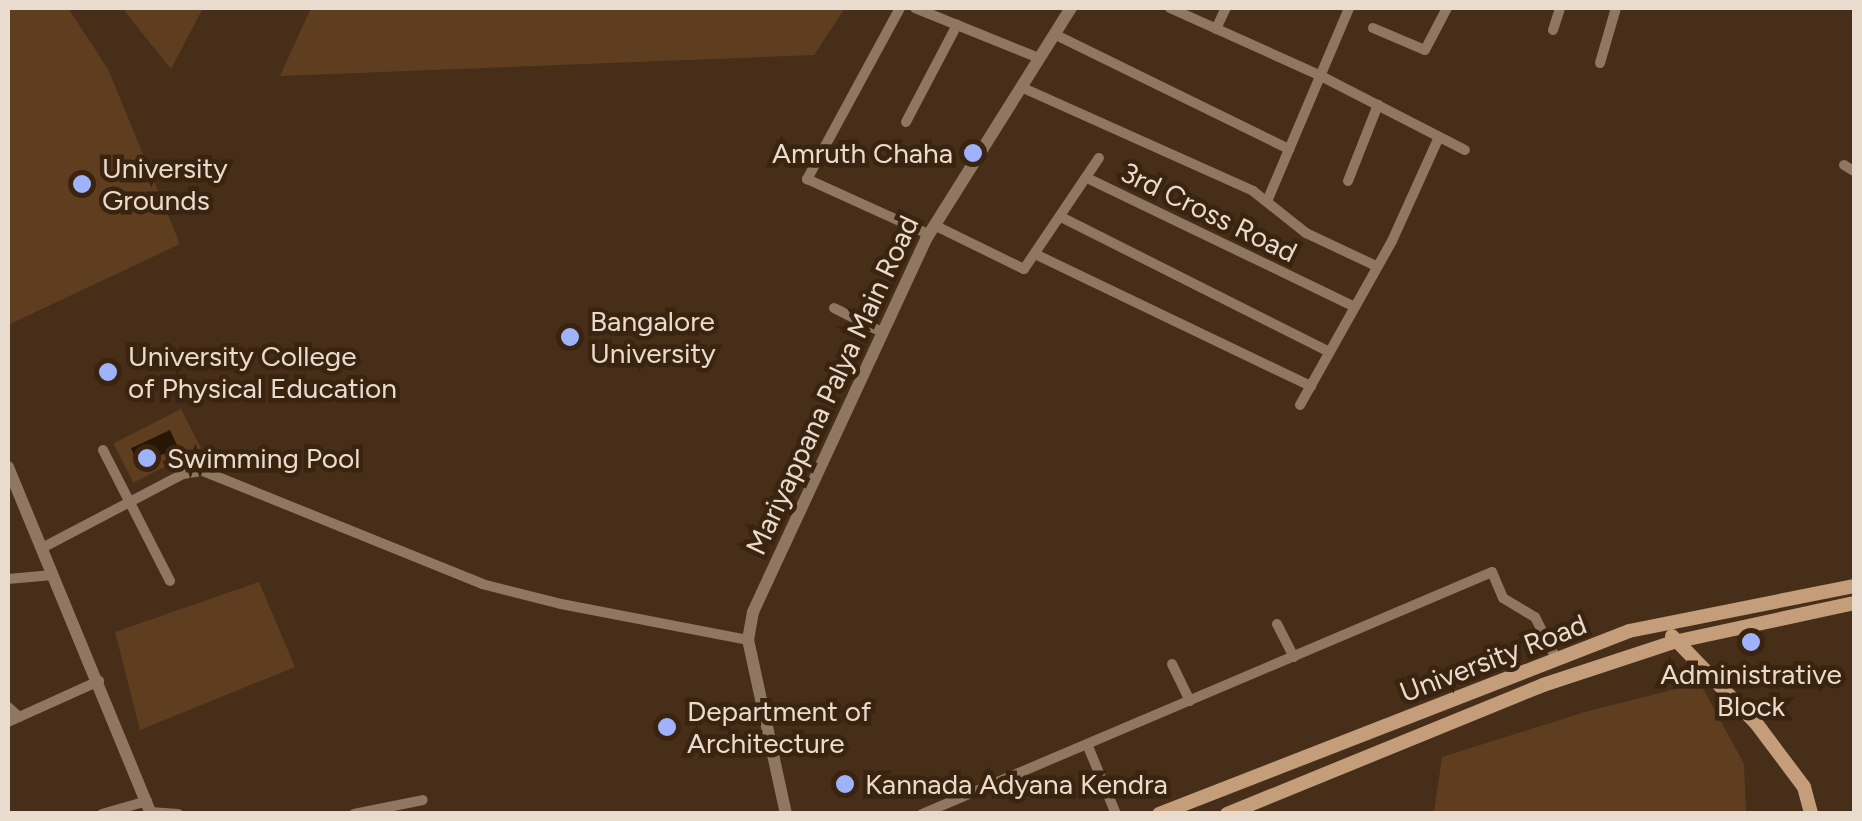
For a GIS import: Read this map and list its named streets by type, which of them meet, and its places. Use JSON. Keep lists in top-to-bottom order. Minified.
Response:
{"streets":{"main road":["University Road"],"street":["3rd Cross Road","Mariyappana Palya Main Road"]},"places":["Amruth Chaha","University Grounds","Bangalore University","University College of Physical Education","Swimming Pool","Administrative Block","Department of Architecture","Kannada Adyana Kendra"]}
